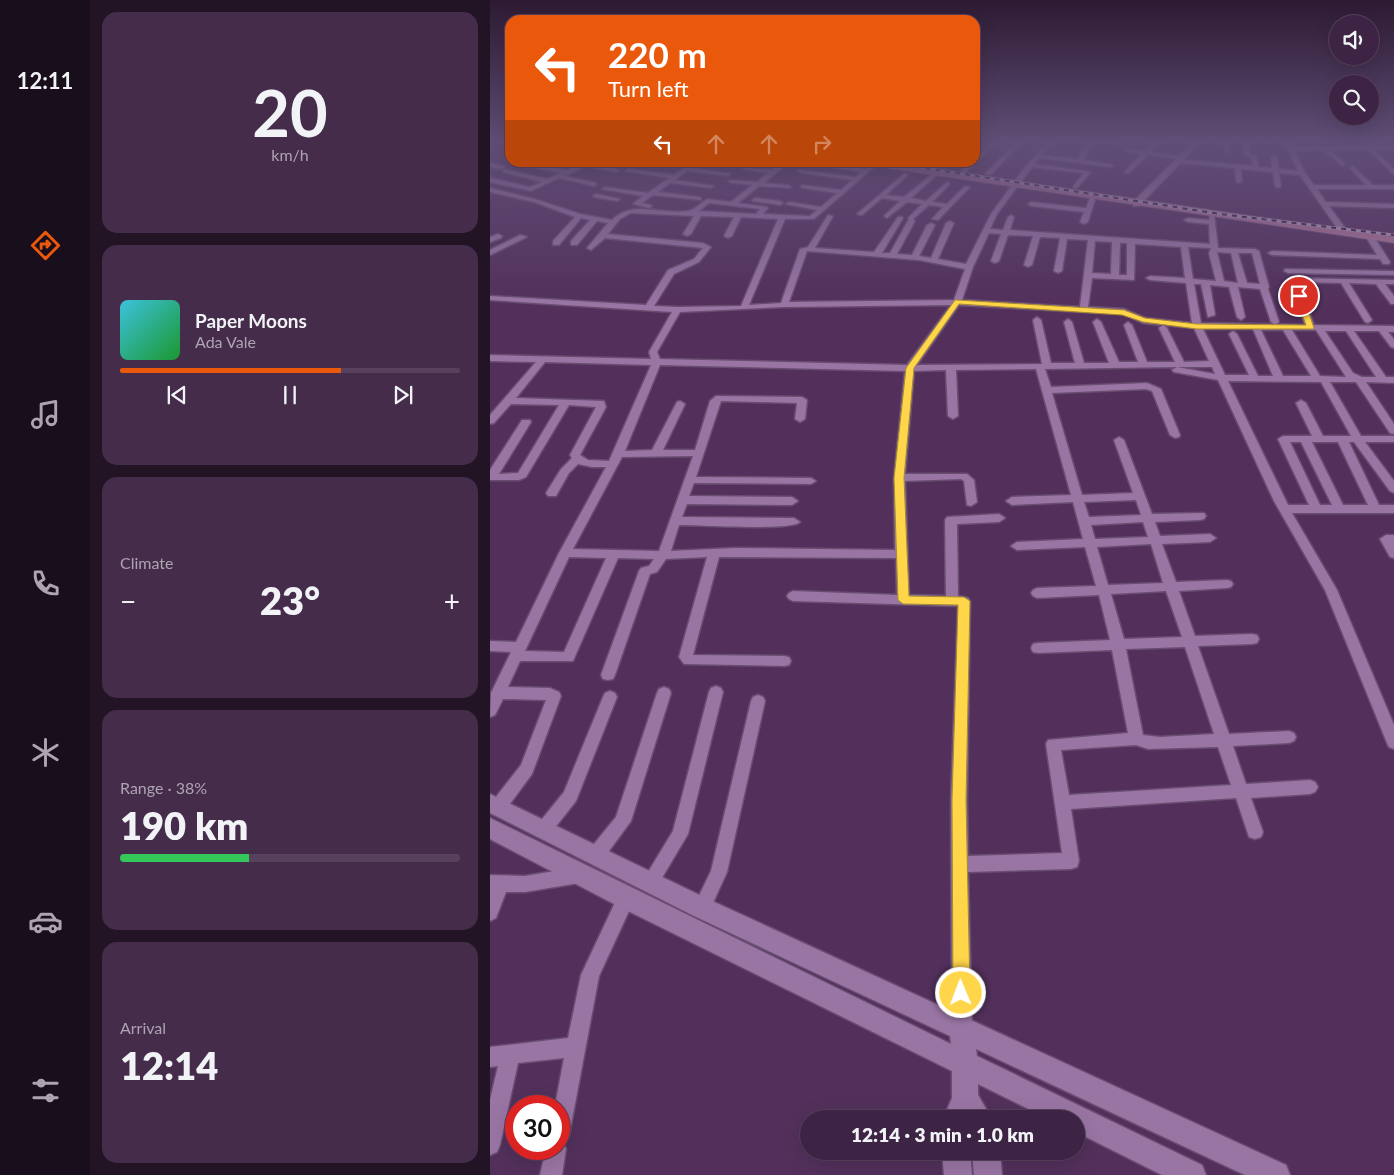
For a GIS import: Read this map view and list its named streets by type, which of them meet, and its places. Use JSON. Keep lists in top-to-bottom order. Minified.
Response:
{"page":{"tabs":"12:11","tile":[["20","km/h"],"Climate",["Range · 38%","190 km"],["Arrival","12:14"]],"turn":["220 m","Turn left"],"song":["Paper Moons","Ada Vale"],"heat":["−","23°","+"],"limit":"30","trip":"12:14 · 3 min · 1.0 km"}}
